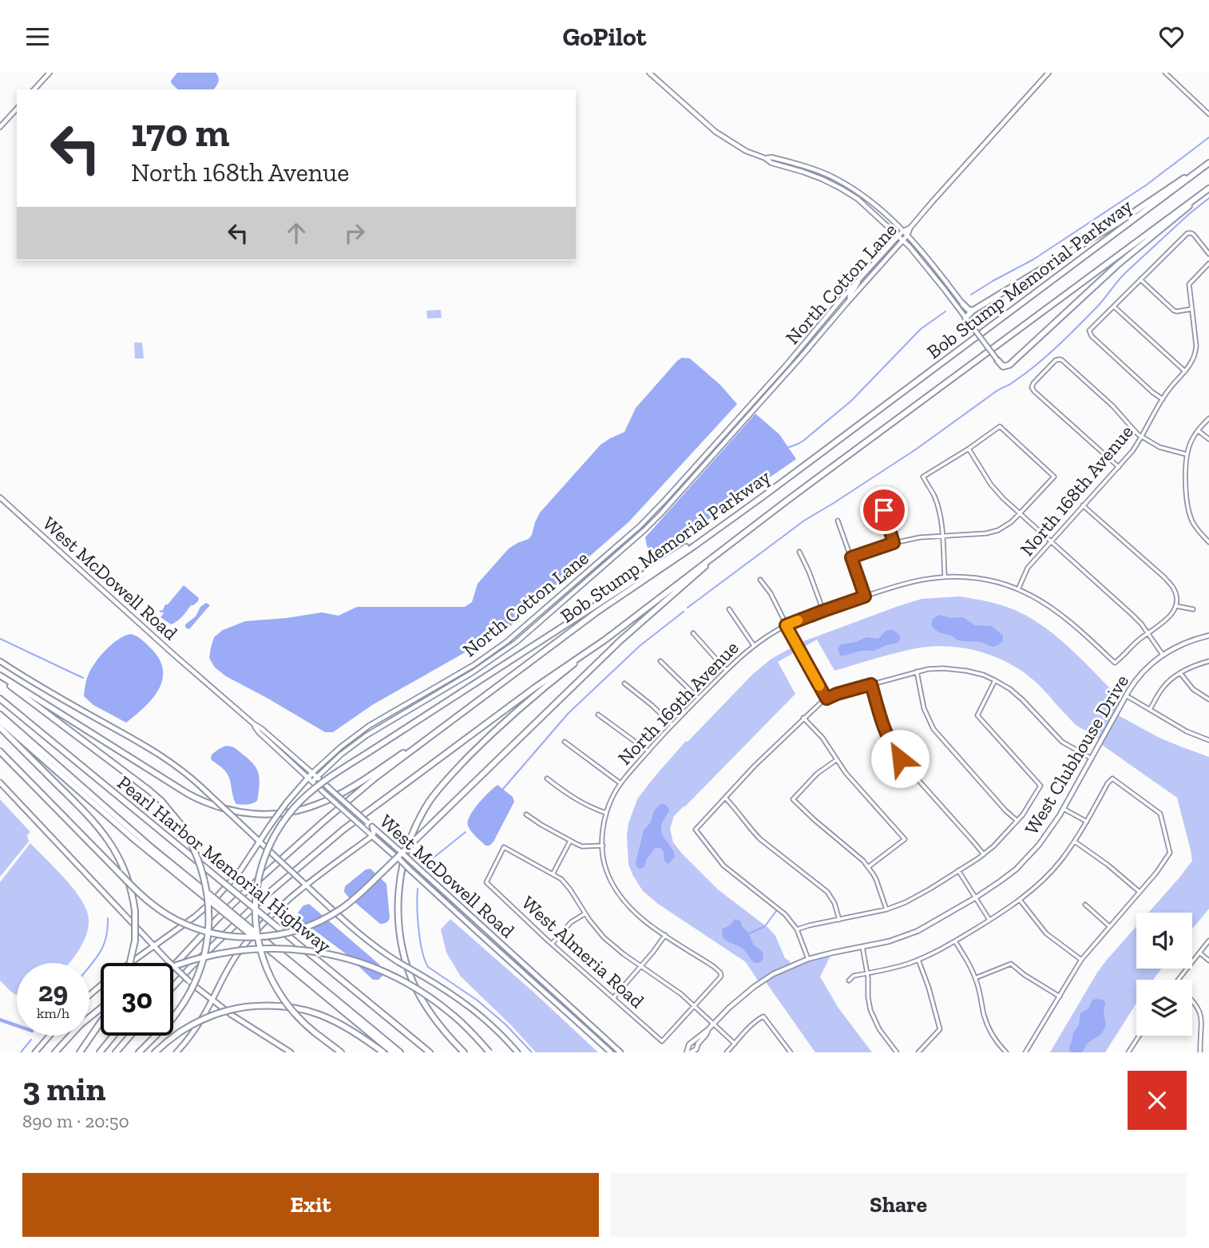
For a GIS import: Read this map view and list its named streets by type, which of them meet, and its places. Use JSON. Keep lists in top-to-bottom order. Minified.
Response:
{"streets":{"highway":["Bob Stump Memorial Parkway","Pearl Harbor Memorial Highway"],"main road":["North Cotton Lane","West McDowell Road","West Clubhouse Drive"],"street":["North 168th Avenue","North 169th Avenue","West Almeria Road"]},"crossings":[["North Cotton Lane","West McDowell Road"],["North 168th Avenue","North 169th Avenue"],["North 169th Avenue","West Almeria Road"]],"page":{"header":"GoPilot","turn":["170 m","North 168th Avenue"],"speed":"29 km/h","limit":"30","heading":["3 min","890 m · 20:50"],"buttons":["Exit","Share"]}}
